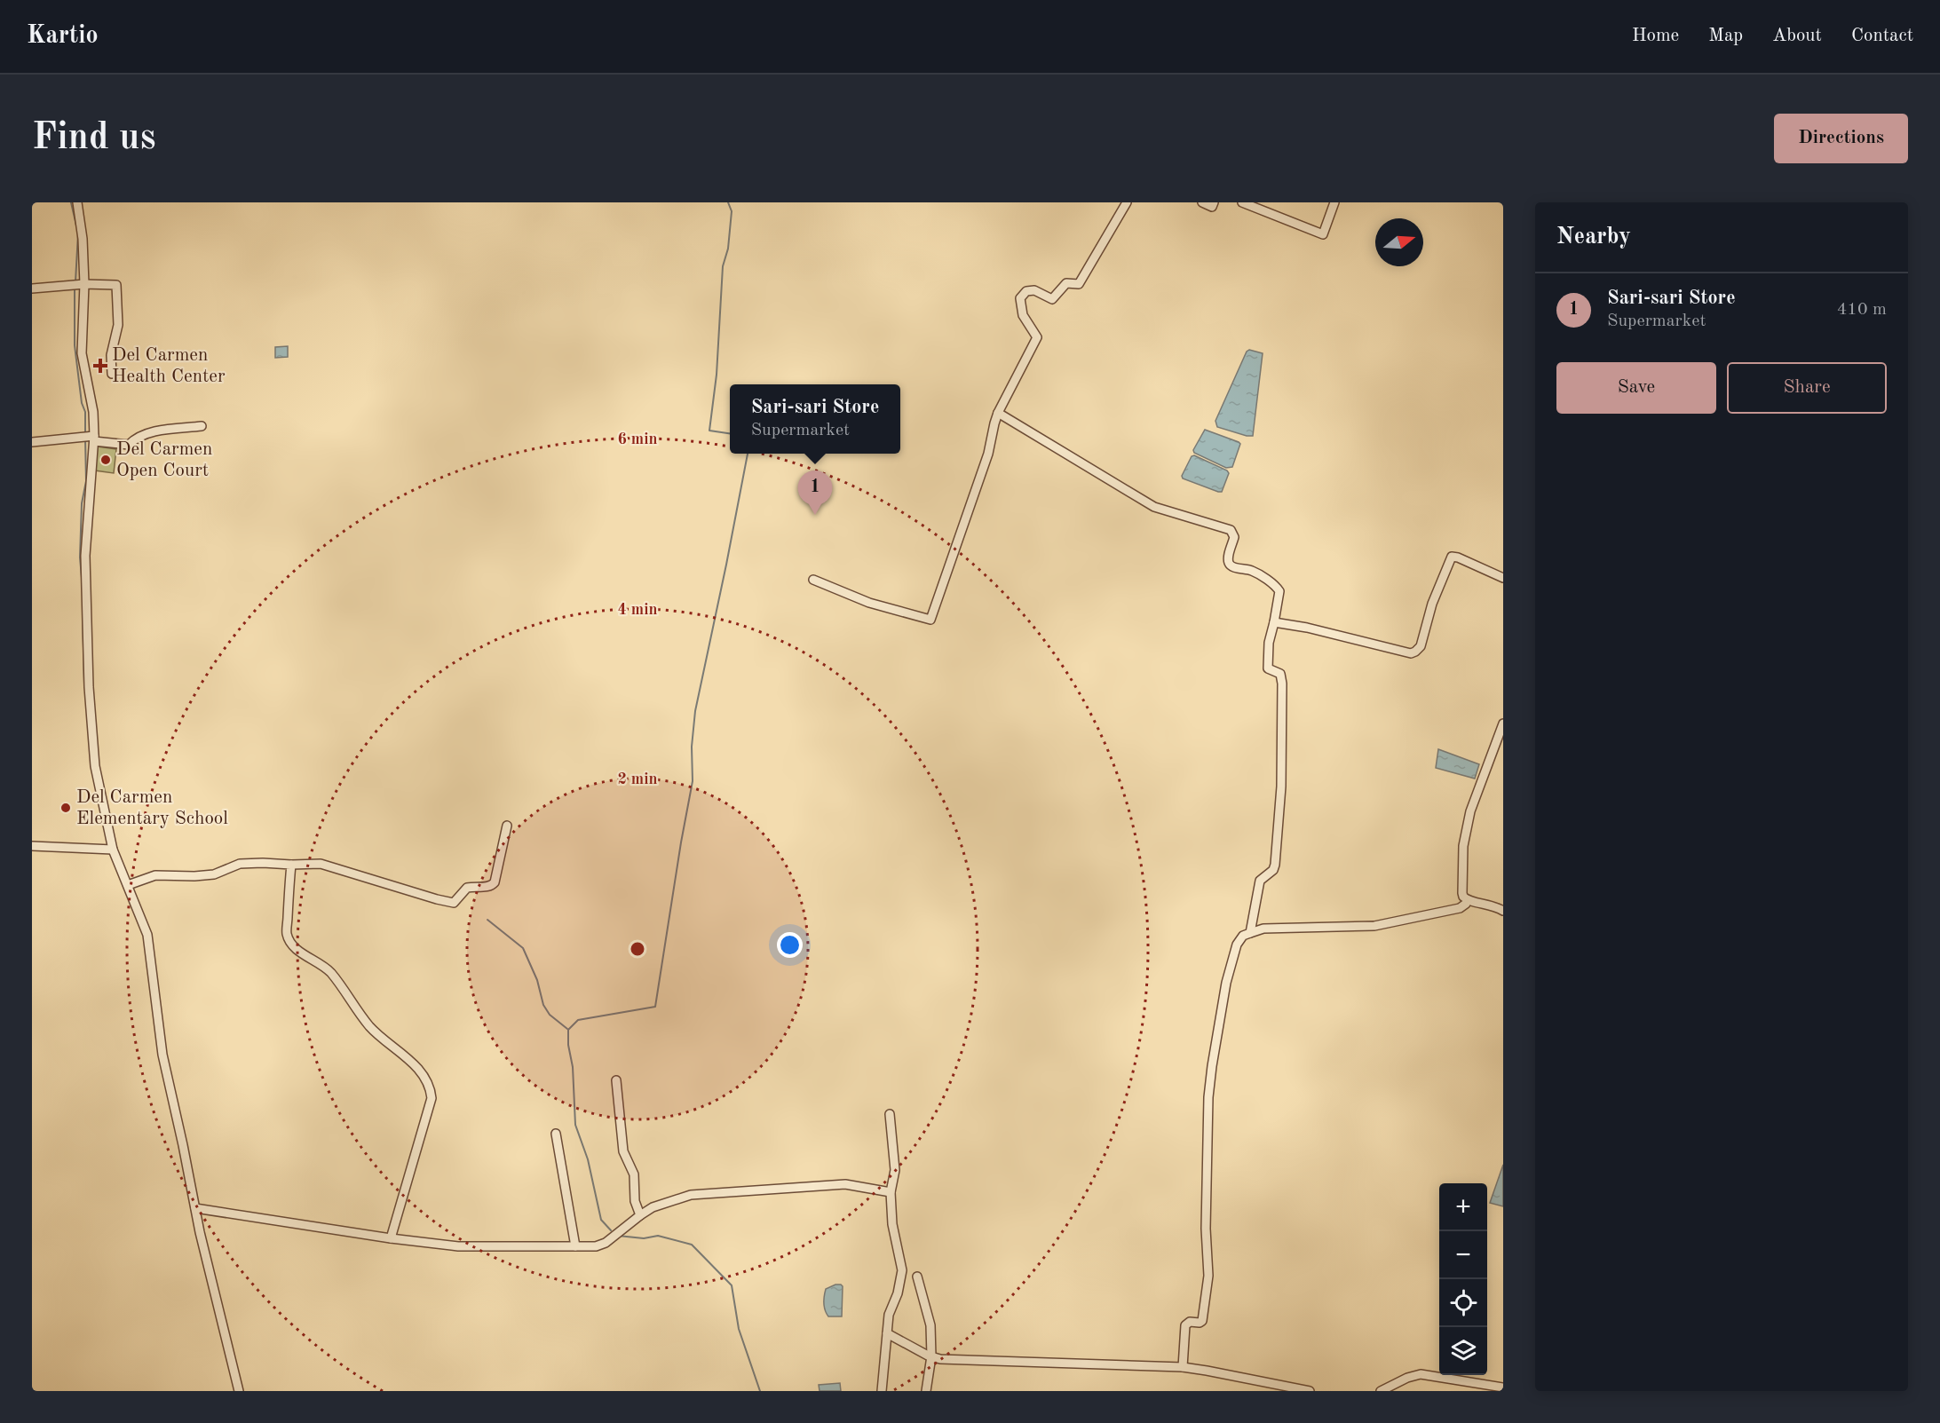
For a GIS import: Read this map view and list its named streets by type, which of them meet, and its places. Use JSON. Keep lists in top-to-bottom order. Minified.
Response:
{"places":{"health":["Del Carmen Health Center"],"other":["Del Carmen Open Court","Del Carmen Elementary School"]},"north":"right","page":{"header":"Kartio","nav":["Home","Map","About","Contact"],"buttons":["Directions",["Save","Share"]],"title":"Find us","heading":"Nearby","list":[{"mark":"1","name":"Sari-sari Store","note":"Supermarket","value":"410 m"}],"popup":["Sari-sari Store","Supermarket"],"pins":"1","map_buttons":["+","−"]},"rings":["6 min","4 min","2 min"]}
